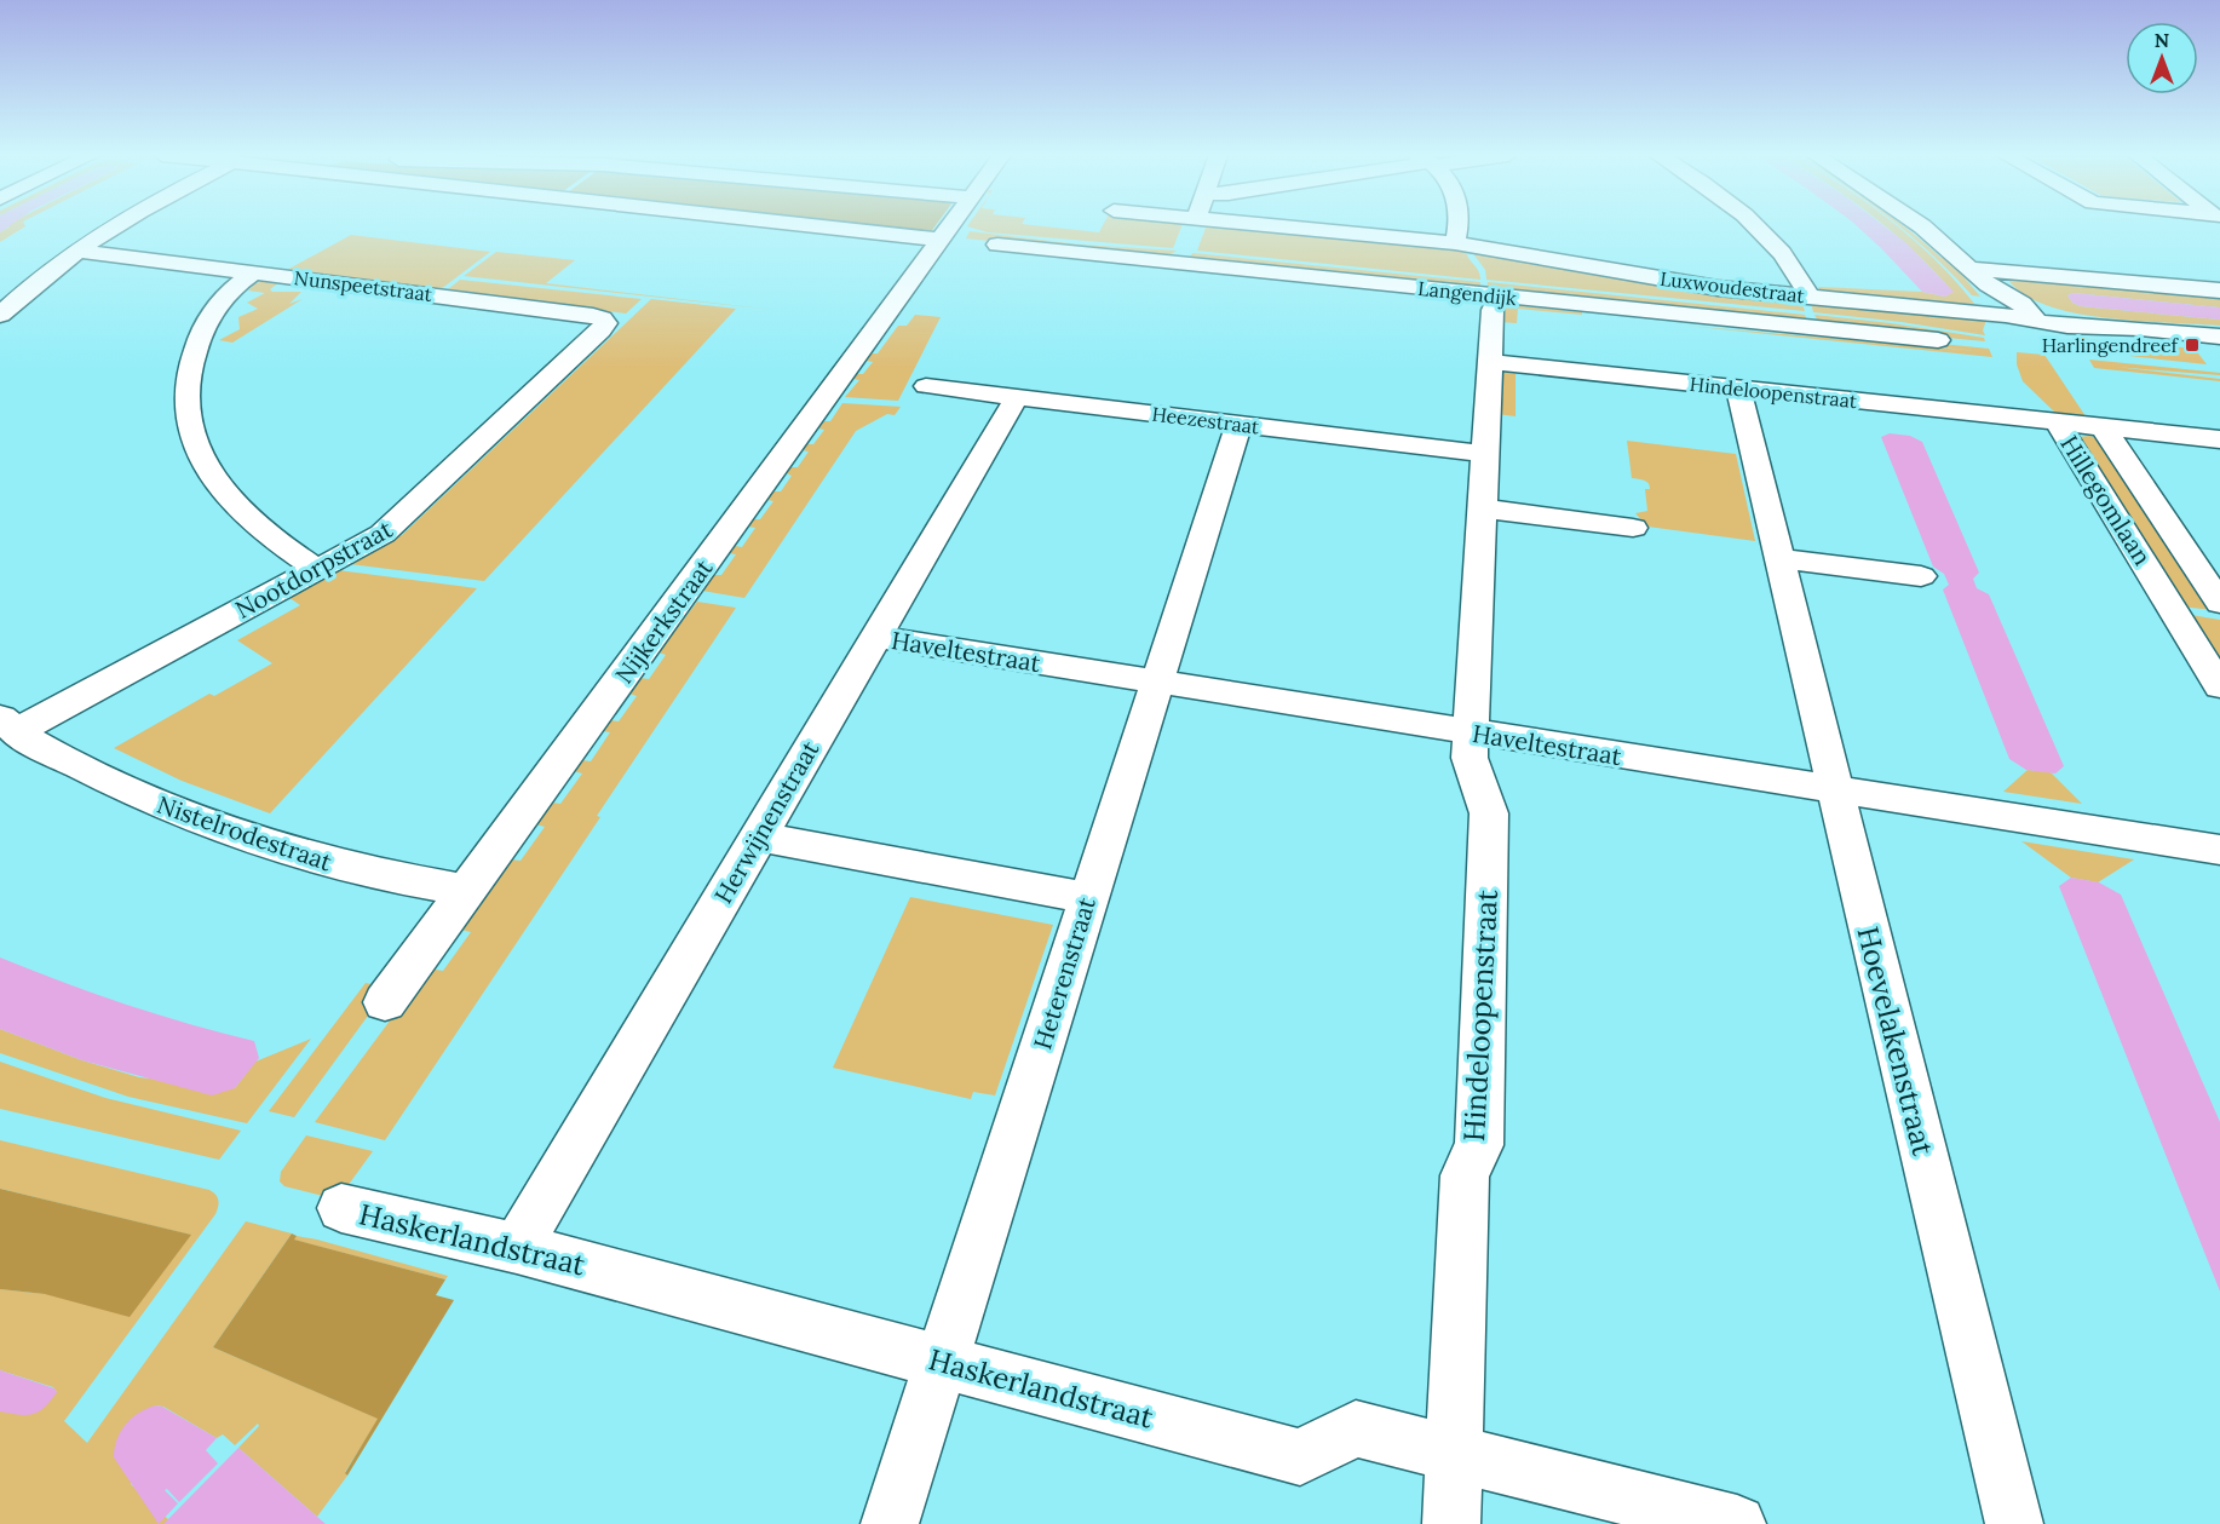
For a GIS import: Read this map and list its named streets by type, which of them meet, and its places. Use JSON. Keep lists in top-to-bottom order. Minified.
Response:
{"streets":{"street":["Nunspeetstraat","Luxwoudestraat","Langendijk","Hindeloopenstraat","Heezestraat","Hillegomlaan","Nootdorpstraat","Nijkerkstraat","Haveltestraat","Herwijnenstraat","Nistelrodestraat","Heterenstraat","Hoevelakenstraat","Haskerlandstraat"]},"crossings":[["Nunspeetstraat","Nootdorpstraat"],["Hindeloopenstraat","Heezestraat"],["Hindeloopenstraat","Hillegomlaan"],["Hindeloopenstraat","Haveltestraat"],["Hindeloopenstraat","Hoevelakenstraat"],["Hindeloopenstraat","Haskerlandstraat"],["Heezestraat","Herwijnenstraat"],["Heezestraat","Heterenstraat"],["Nootdorpstraat","Nistelrodestraat"],["Nijkerkstraat","Nistelrodestraat"],["Haveltestraat","Herwijnenstraat"],["Haveltestraat","Heterenstraat"],["Haveltestraat","Hoevelakenstraat"],["Herwijnenstraat","Haskerlandstraat"],["Heterenstraat","Haskerlandstraat"]],"places":{"transit":["Harlingendreef"]},"north":"top"}
